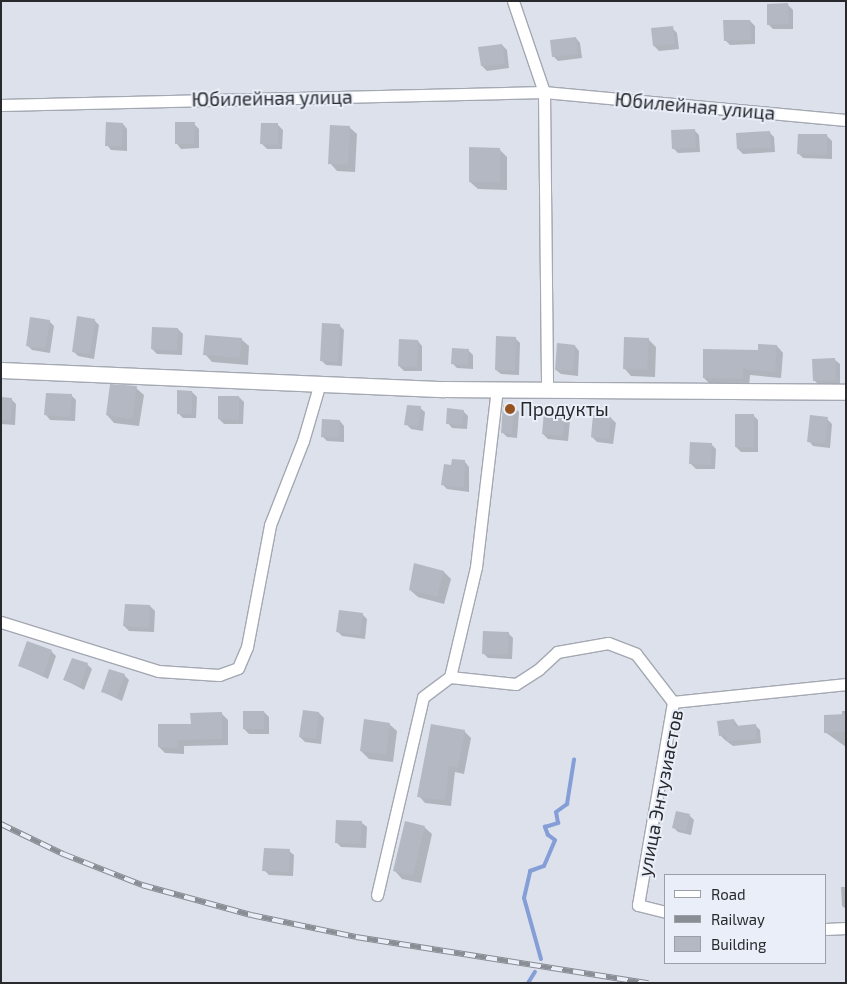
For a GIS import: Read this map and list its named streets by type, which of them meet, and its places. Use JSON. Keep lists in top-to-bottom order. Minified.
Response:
{"streets":{"street":["Юбилейная улица","улица Энтузиастов"]},"places":["Продукты"],"legend":["Road","Railway","Building"]}
